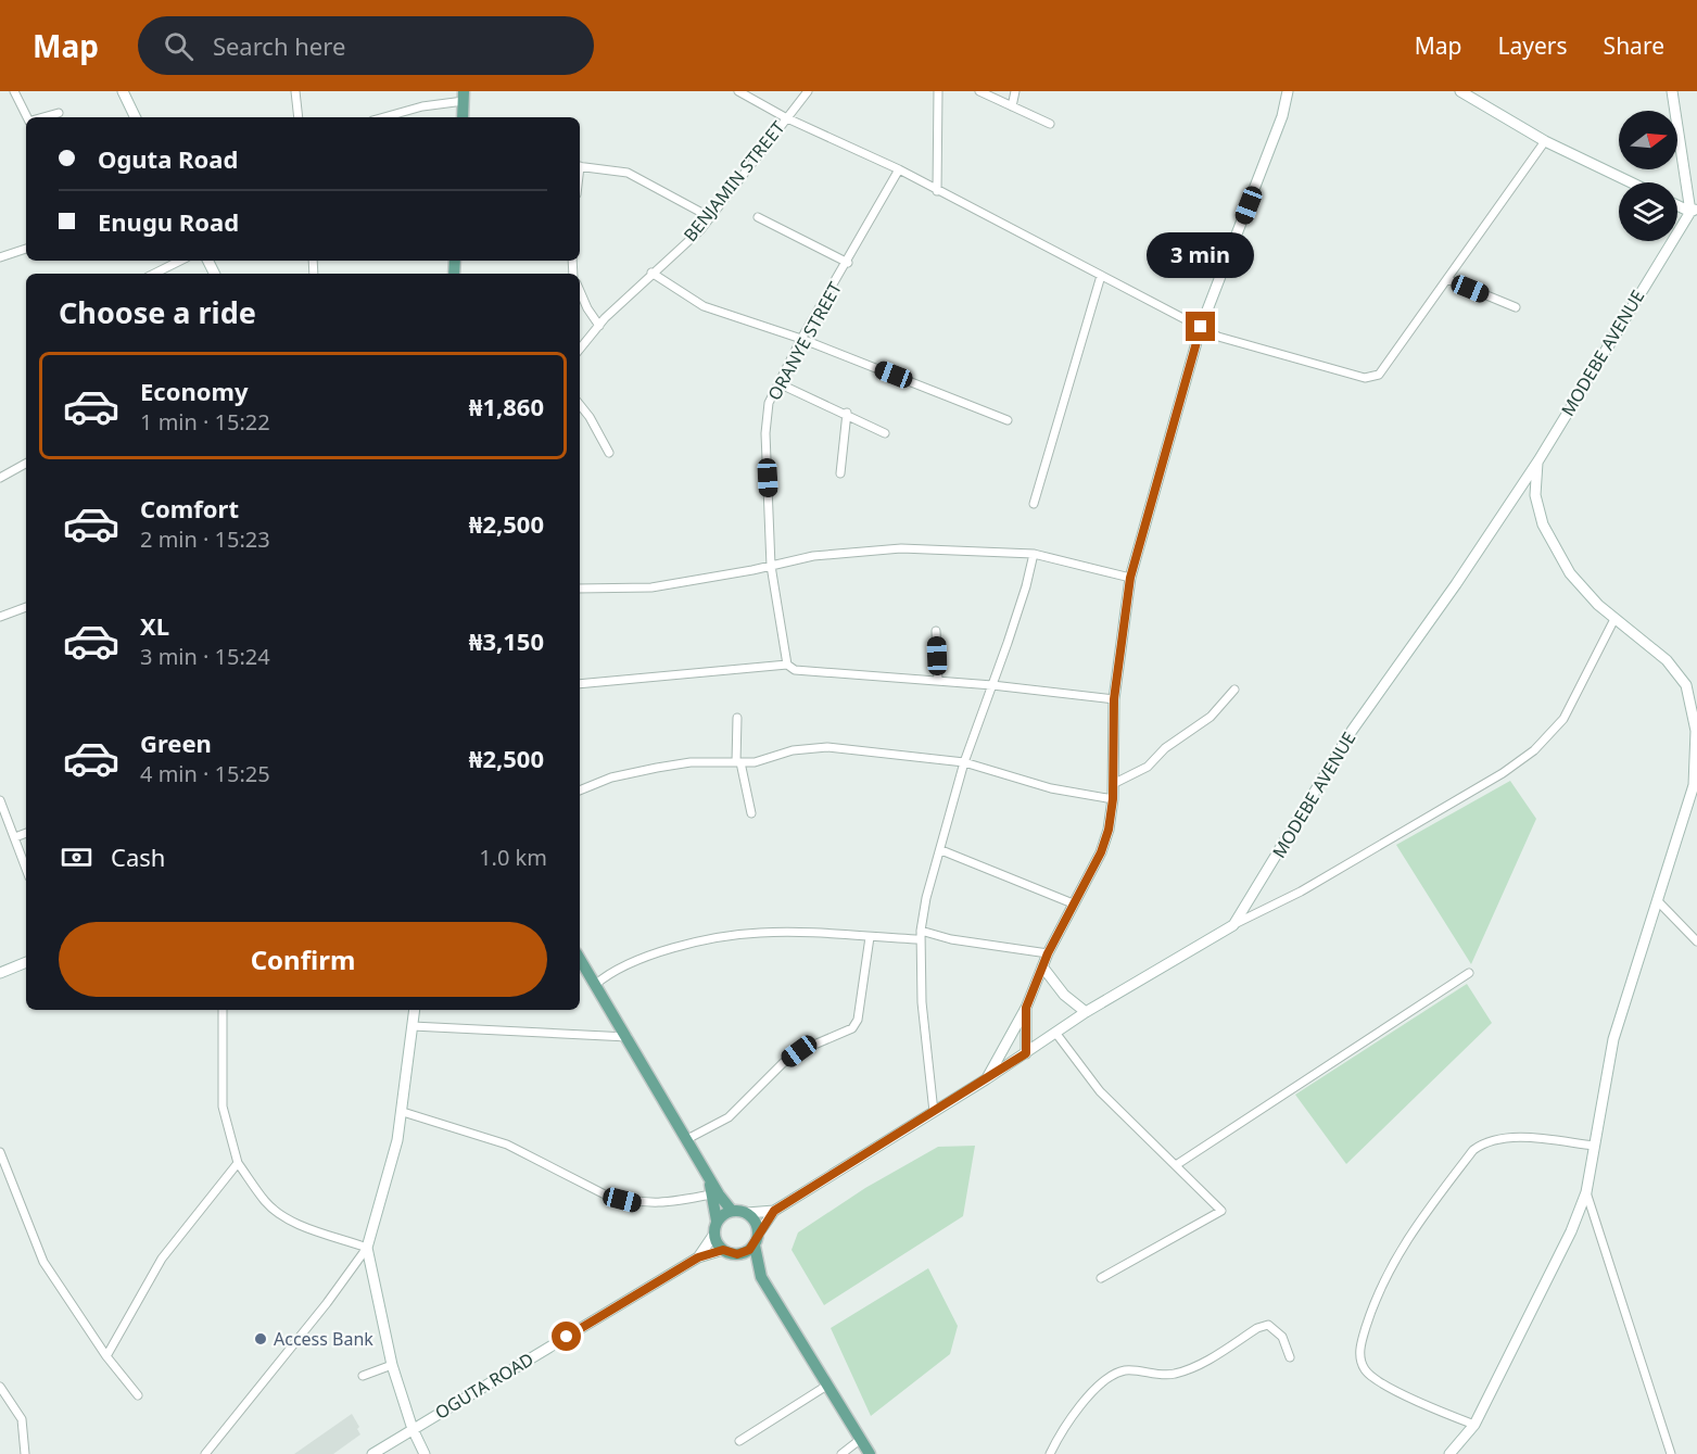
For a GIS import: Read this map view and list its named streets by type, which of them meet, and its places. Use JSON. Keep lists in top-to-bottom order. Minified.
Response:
{"streets":{"street":["BENJAMIN STREET","ORANYE STREET","MODEBE AVENUE","OGUTA ROAD"]},"places":["Access Bank"],"north":"right","page":{"header":"Map","search":"Search here","nav":["Map","Layers","Share"],"banner":["Oguta Road","Enugu Road"],"bubble":"3 min","heading":"Choose a ride","list":[{"name":"Economy","note":"1 min · 15:22","value":"₦1,860"},{"name":"Comfort","note":"2 min · 15:23","value":"₦2,500"},{"name":"XL","note":"3 min · 15:24","value":"₦3,150"},{"name":"Green","note":"4 min · 15:25","value":"₦2,500"}],"pay":["Cash","1.0 km"],"buttons":"Confirm"}}
